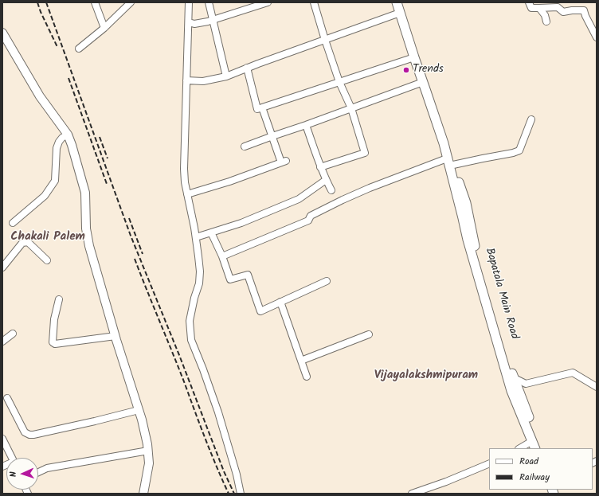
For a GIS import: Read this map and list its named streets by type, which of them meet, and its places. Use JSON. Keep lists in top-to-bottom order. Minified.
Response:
{"streets":{"main road":["Bapatala Main Road"]},"districts":["Chakali Palem","Vijayalakshmipuram"],"places":["Trends"],"legend":["Road","Railway"],"north":"left"}
